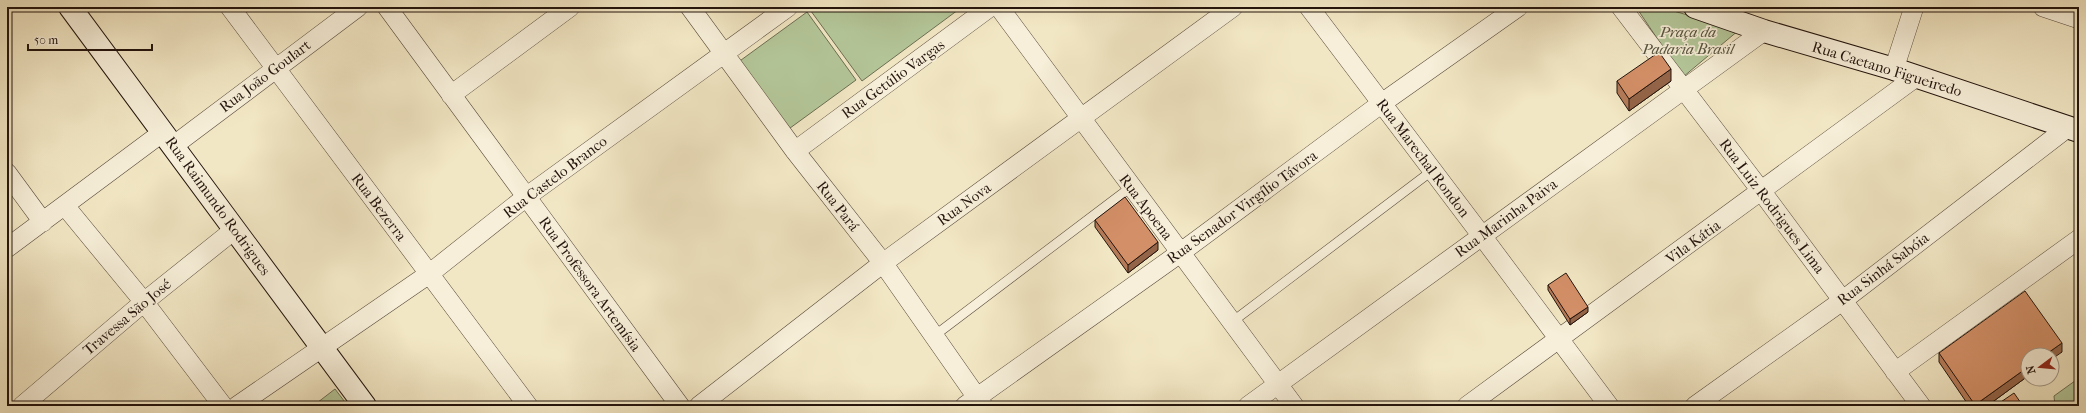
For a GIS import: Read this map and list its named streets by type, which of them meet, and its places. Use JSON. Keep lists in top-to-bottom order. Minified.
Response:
{"streets":{"main road":["Rua Caetano Figueiredo","Rua Raimundo Rodrigues"],"street":["Rua João Goulart","Rua Getúlio Vargas","Rua Marechal Rondon","Rua Castelo Branco","Rua Nova","Rua Pará","Rua Luiz Rodrigues Lima","Rua Bezerra","Rua Apoena","Rua Senador Virgílio Távora","Rua Marinha Paiva","Vila Kátia","Rua Sinhá Sabóia","Rua Professora Artemísia","Travessa São José"]},"crossings":[["Rua Caetano Figueiredo","Rua Marinha Paiva"],["Rua Caetano Figueiredo","Vila Kátia"],["Rua Caetano Figueiredo","Rua Sinhá Sabóia"],["Rua João Goulart","Rua Raimundo Rodrigues"],["Rua João Goulart","Rua Bezerra"],["Rua Getúlio Vargas","Rua Pará"],["Rua Marechal Rondon","Rua Senador Virgílio Távora"],["Rua Marechal Rondon","Rua Marinha Paiva"],["Rua Marechal Rondon","Vila Kátia"],["Rua Castelo Branco","Rua Raimundo Rodrigues"],["Rua Castelo Branco","Rua Pará"],["Rua Castelo Branco","Rua Bezerra"],["Rua Castelo Branco","Rua Professora Artemísia"],["Rua Nova","Rua Pará"],["Rua Nova","Rua Apoena"],["Rua Raimundo Rodrigues","Travessa São José"],["Rua Pará","Rua Senador Virgílio Távora"],["Rua Luiz Rodrigues Lima","Rua Marinha Paiva"],["Rua Luiz Rodrigues Lima","Vila Kátia"],["Rua Luiz Rodrigues Lima","Rua Sinhá Sabóia"],["Rua Apoena","Rua Senador Virgílio Távora"],["Rua Apoena","Rua Marinha Paiva"]],"parks":["Praça da Padaria Brasil"],"scale_bar":"50 m","north":"left"}
